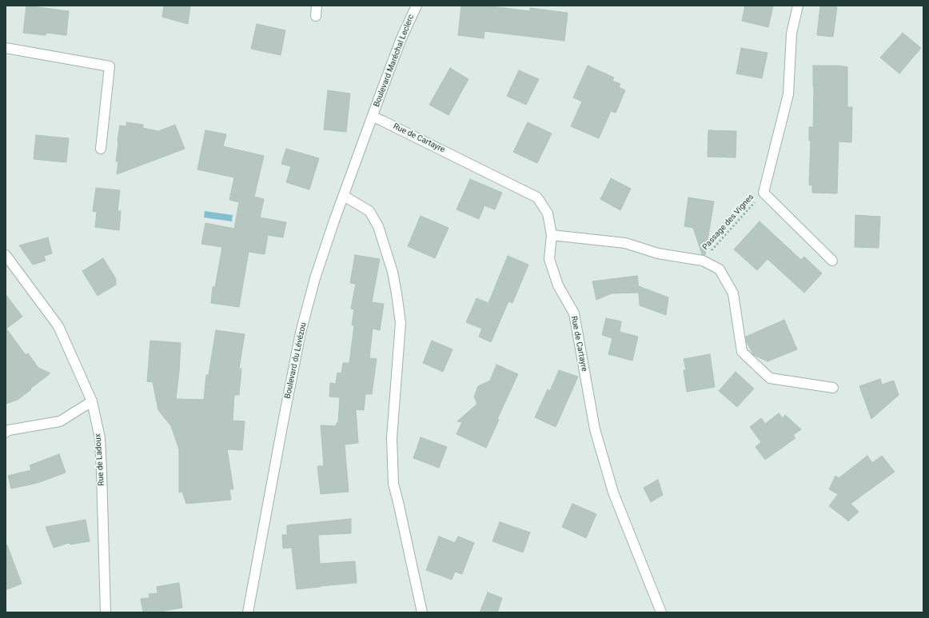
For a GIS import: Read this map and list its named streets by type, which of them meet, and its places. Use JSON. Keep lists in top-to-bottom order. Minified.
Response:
{"streets":{"street":["Boulevard Maréchal Leclerc","Rue de Cartayre","Boulevard du Lévézou","Rue de Ladoux"],"path":["Passage des Vignes"]},"crossings":[["Boulevard Maréchal Leclerc","Rue de Cartayre"],["Boulevard Maréchal Leclerc","Boulevard du Lévézou"],["Rue de Cartayre","Boulevard du Lévézou"]]}
